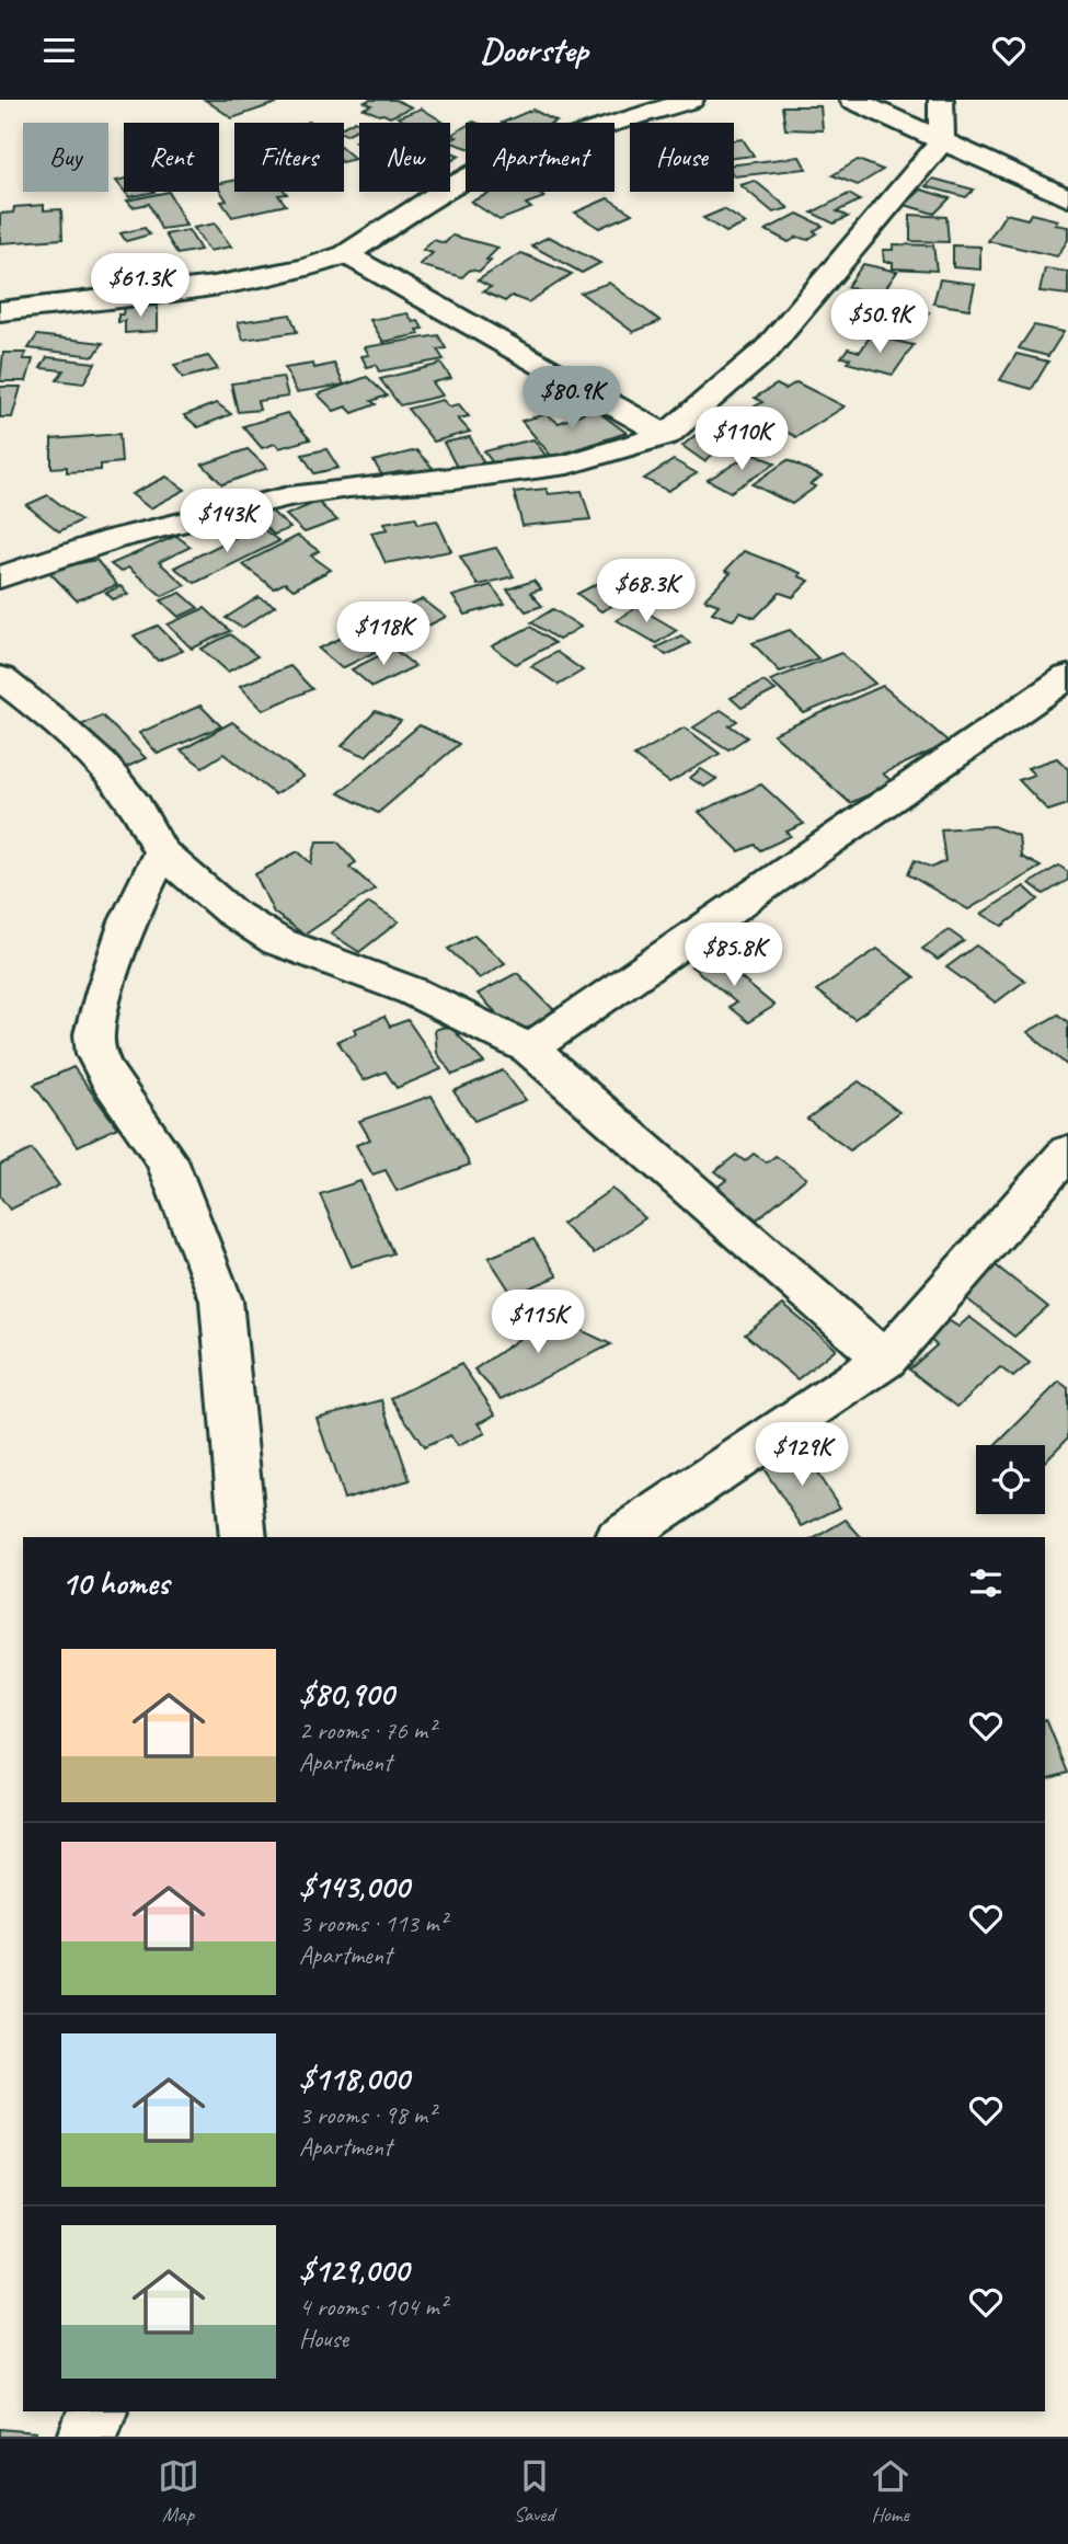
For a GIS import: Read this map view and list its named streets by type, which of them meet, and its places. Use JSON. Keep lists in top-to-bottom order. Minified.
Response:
{"page":{"header":"Doorstep","chip":["Buy","Rent","Filters","New","Apartment","House"],"price":["$61.3K","$50.9K","$80.9K","$110K","$143K","$68.3K","$118K","$85.8K","$115K","$129K"],"heading":"10 homes","list":[{"name":"$80,900","note":"2 rooms · 76 m² · Apartment"},{"name":"$143,000","note":"3 rooms · 113 m² · Apartment"},{"name":"$118,000","note":"3 rooms · 98 m² · Apartment"},{"name":"$129,000","note":"4 rooms · 104 m² · House"}],"tabs":["Map","Saved","Home"]}}
